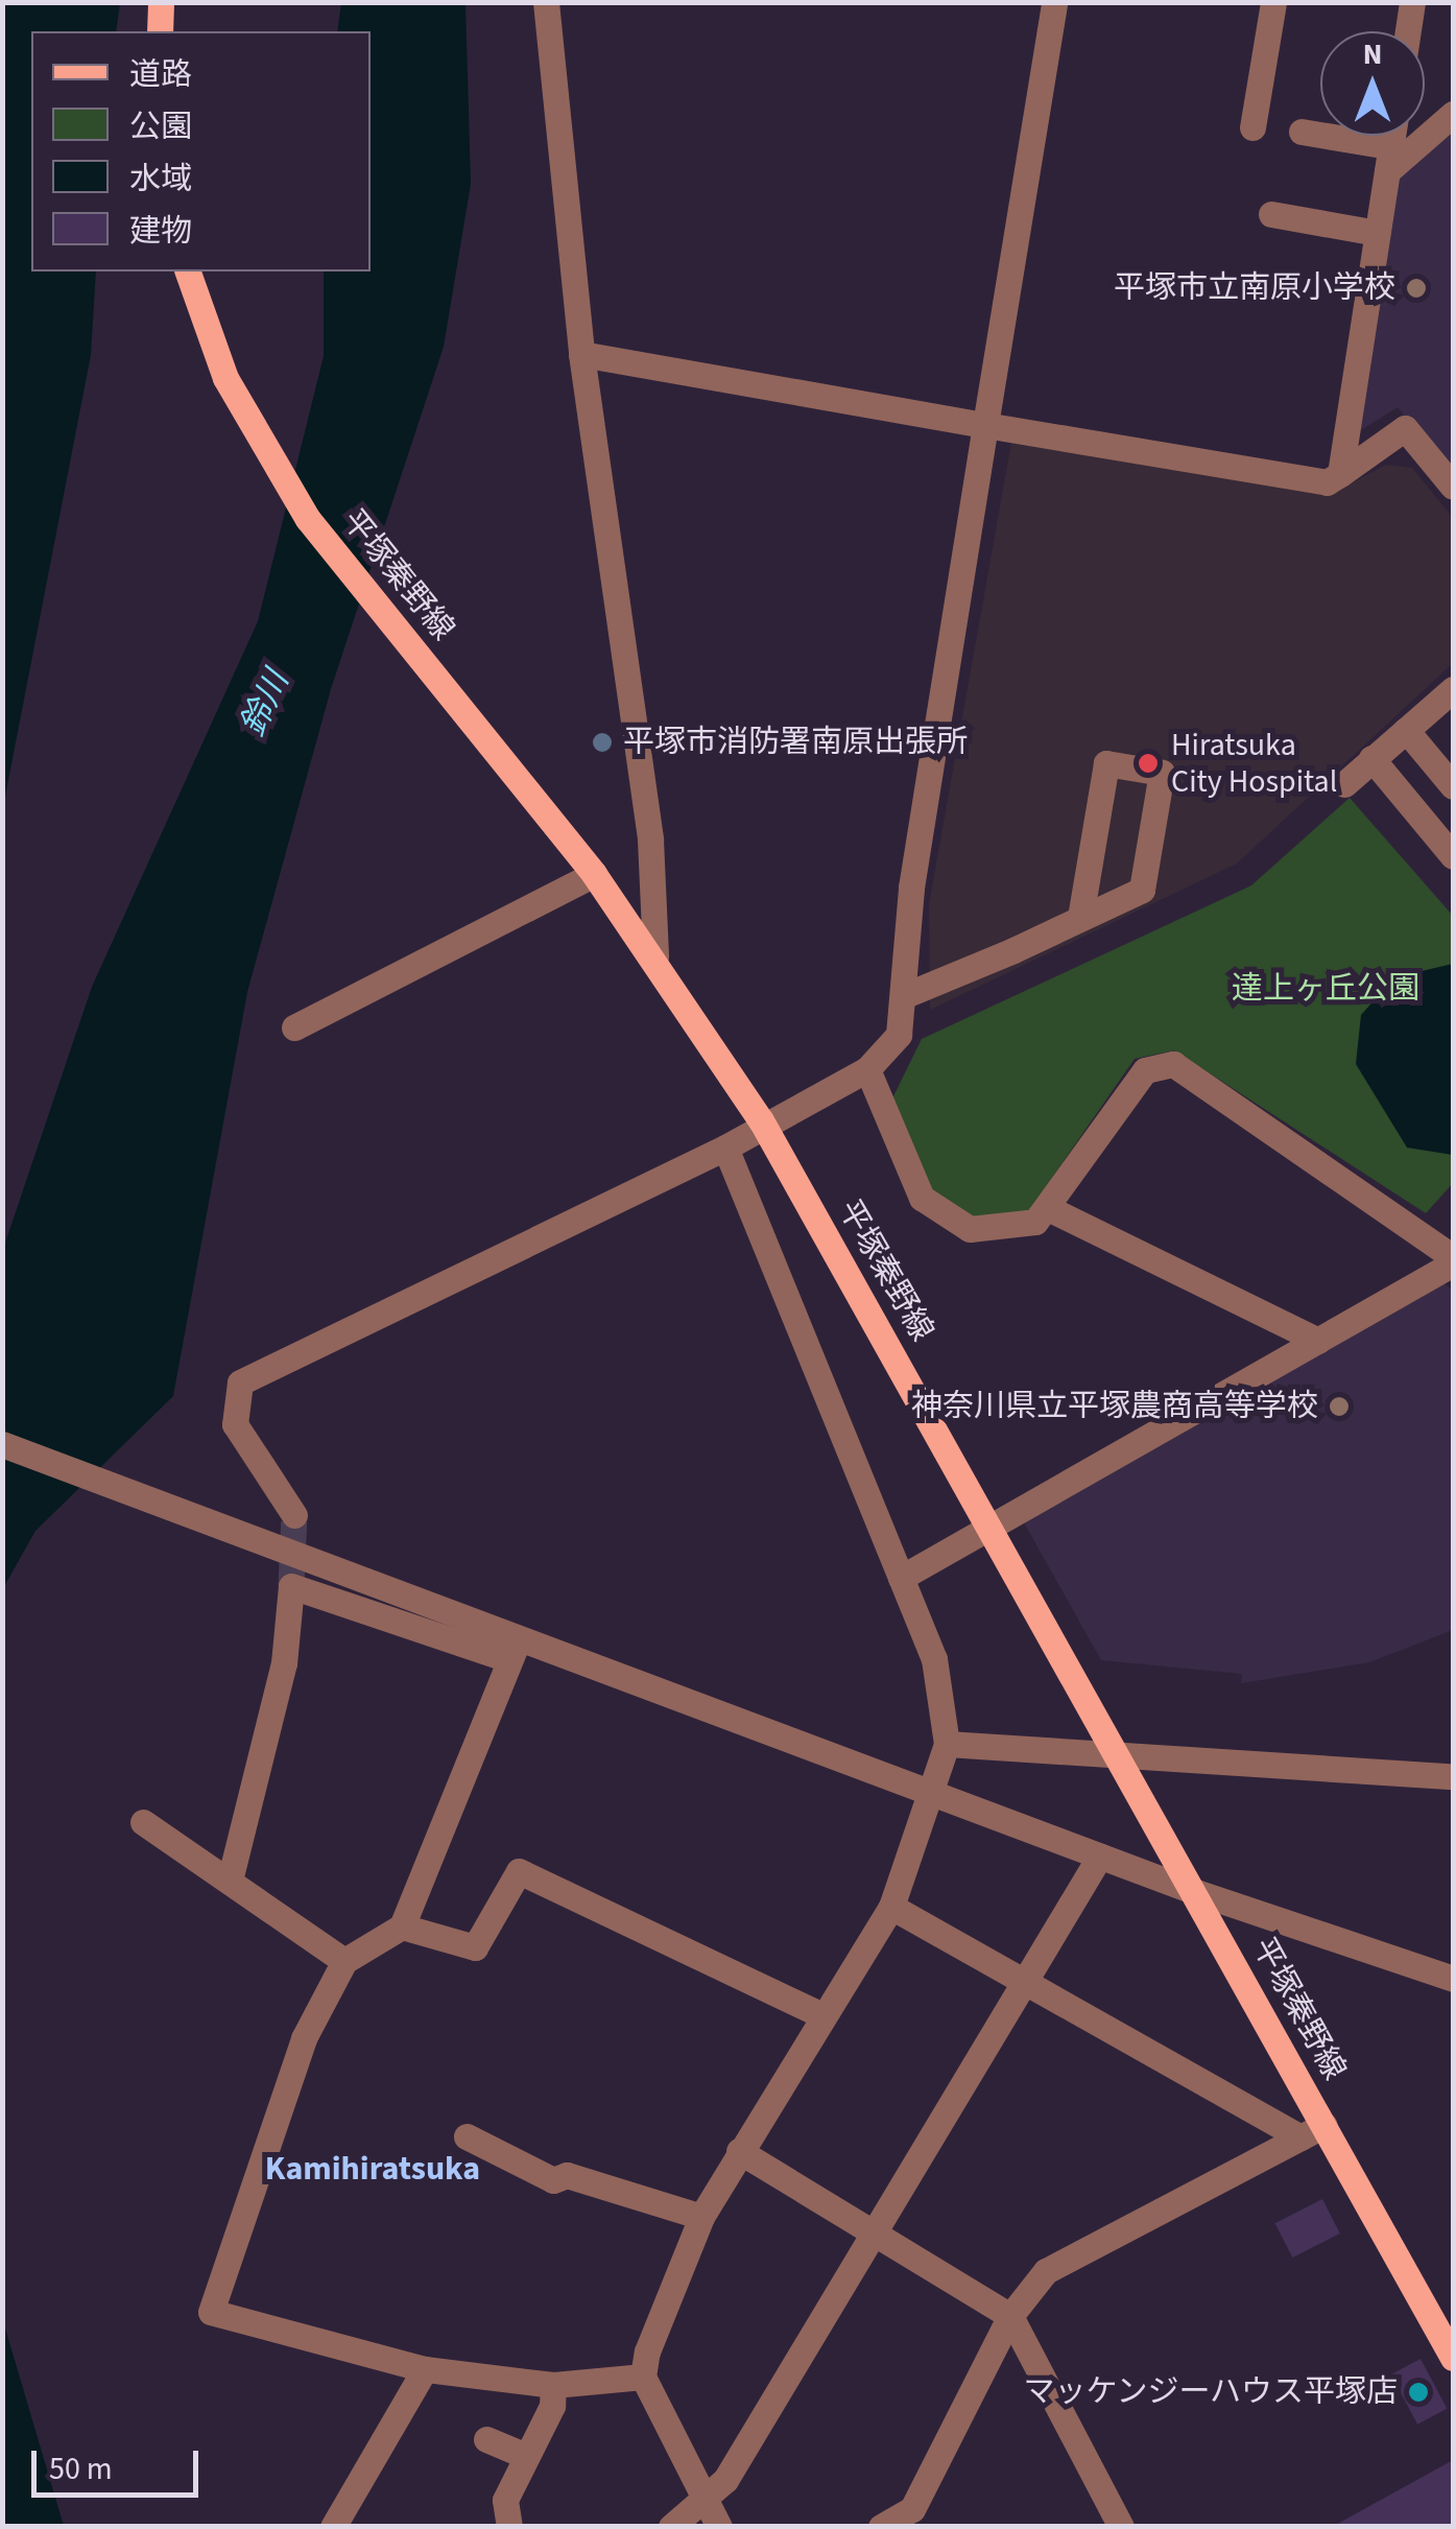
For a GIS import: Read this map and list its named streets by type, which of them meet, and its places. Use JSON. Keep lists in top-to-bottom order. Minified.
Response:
{"streets":{"main road":["平塚秦野線"]},"districts":["Kamihiratsuka"],"water":["鈴川"],"parks":["達上ヶ丘公園"],"places":["平塚市立南原小学校","平塚市消防署南原出張所","Hiratsuka City Hospital","神奈川県立平塚農商高等学校","マッケンジーハウス平塚店"],"legend":["道路","公園","水域","建物"],"scale_bar":"50 m","north":"top"}
